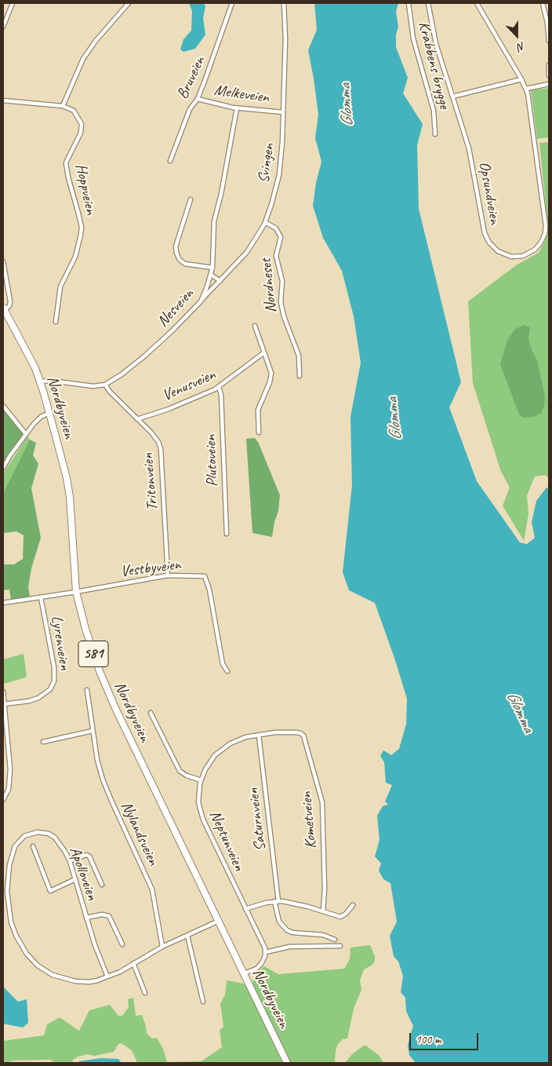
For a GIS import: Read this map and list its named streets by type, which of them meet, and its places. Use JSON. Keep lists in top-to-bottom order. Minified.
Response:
{"streets":{"main road":["Nordbyveien","581"],"street":["Krabbens brygge","Bruveien","Melkeveien","Svingen","Hoppveien","Opsundveien","Nordneset","Nesveien","Venusveien","Plutoveien","Tritonveien","Vestbyveien","Lyrenveien","Saturnveien","Kometveien","Nylandsveien","Neptunveien","Apolloveien"]},"crossings":[["Bruveien","Melkeveien"],["Melkeveien","Svingen"],["Melkeveien","Nesveien"],["Svingen","Nordneset"],["Svingen","Nesveien"],["Nesveien","Tritonveien"],["Venusveien","Plutoveien"],["Venusveien","Tritonveien"],["Nordbyveien","Vestbyveien"],["Nordbyveien","Apolloveien"],["Tritonveien","Vestbyveien"],["Vestbyveien","Lyrenveien"],["Saturnveien","Neptunveien"],["Kometveien","Neptunveien"],["Nylandsveien","Apolloveien"]],"water":["Glomma"],"scale_bar":"100 m","north":"bottom"}
